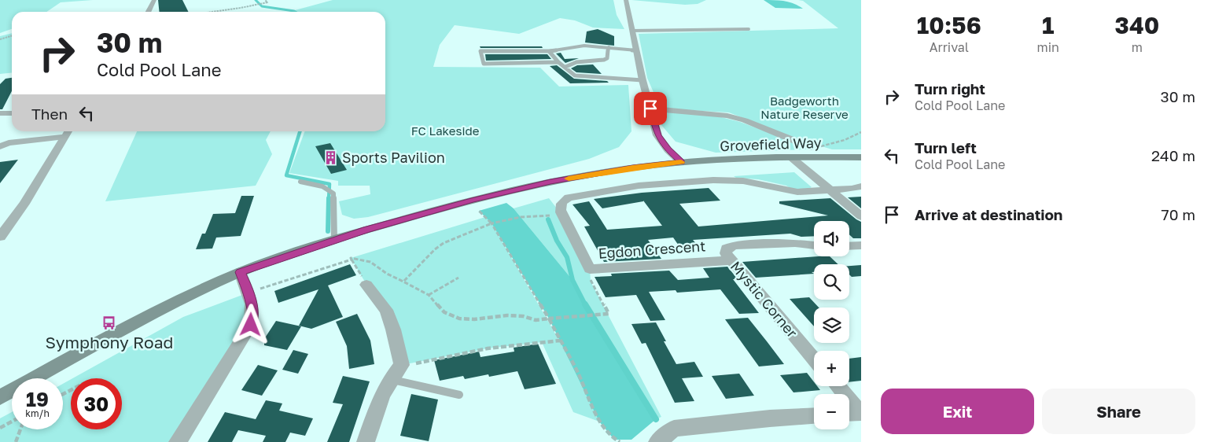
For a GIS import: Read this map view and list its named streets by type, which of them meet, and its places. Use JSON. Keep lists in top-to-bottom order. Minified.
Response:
{"streets":{"street":["Grovefield Way","Egdon Crescent","Mystic Corner"]},"crossings":[["Egdon Crescent","Mystic Corner"]],"parks":["Badgeworth Nature Reserve","FC Lakeside"],"places":{"building":["Sports Pavilion"],"bus stop":["Symphony Road"]},"page":{"eta":["10:56","Arrival","1","min","340","m"],"turn":["30 m","Cold Pool Lane"],"list":[{"name":"Turn right","note":"Cold Pool Lane","value":"30 m"},{"name":"Turn left","note":"Cold Pool Lane","value":"240 m"},{"name":"Arrive at destination","value":"70 m"}],"then":"Then","map_buttons":["+","−"],"speed":"19 km/h","limit":"30","buttons":["Exit","Share"]}}
